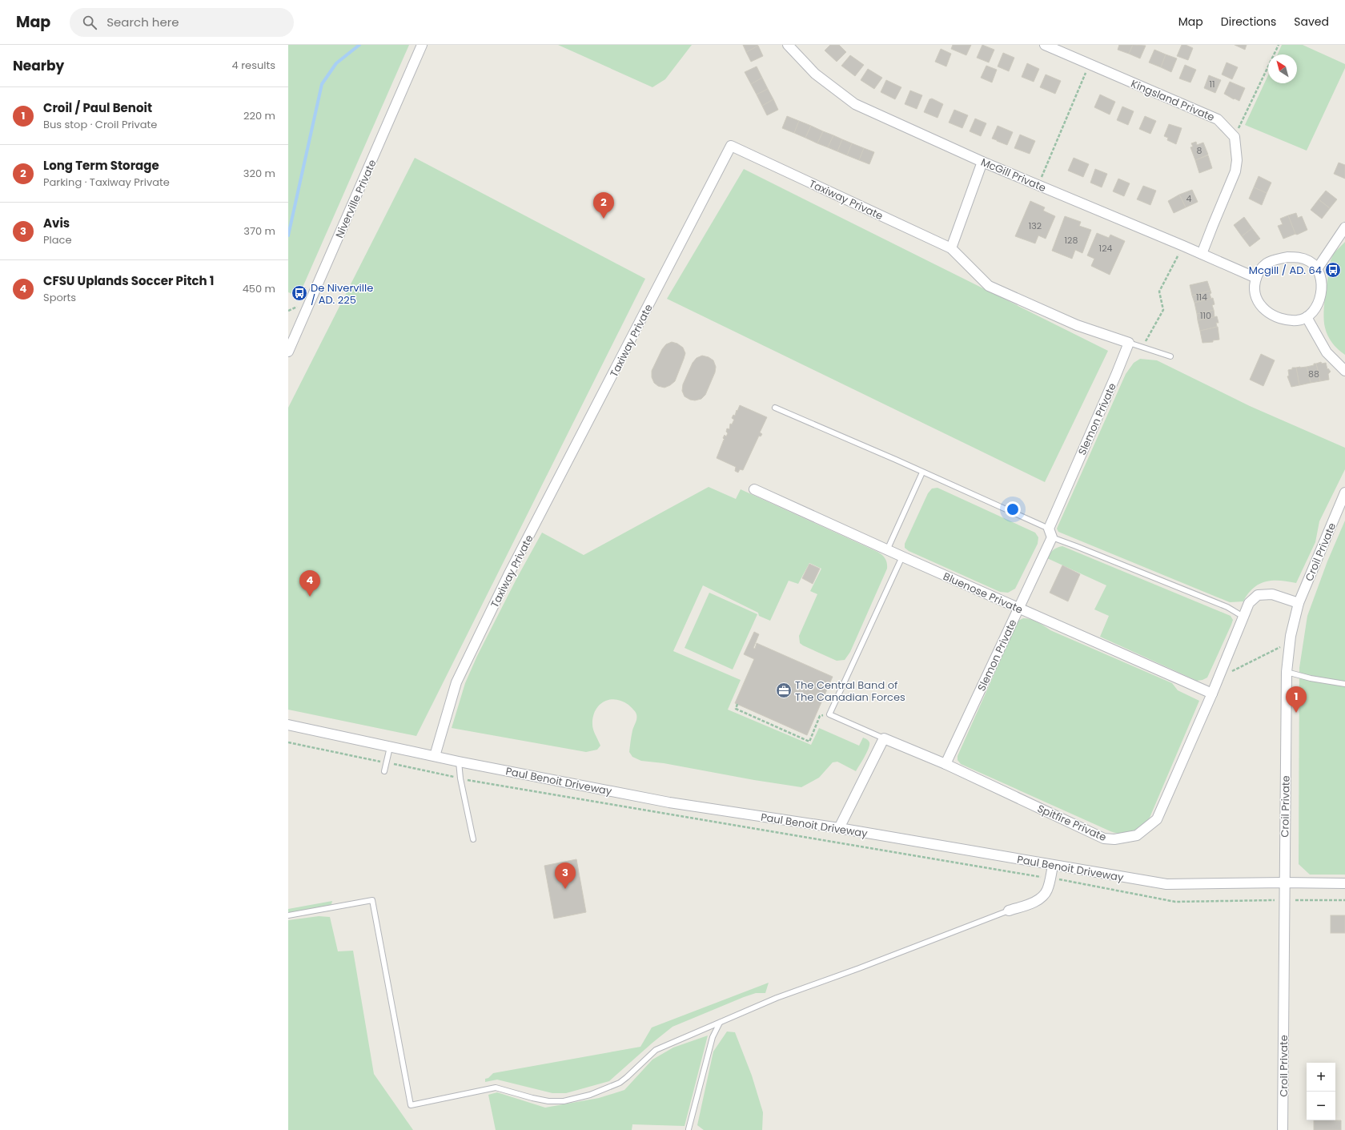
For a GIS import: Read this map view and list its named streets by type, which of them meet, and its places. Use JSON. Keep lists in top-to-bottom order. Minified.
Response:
{"streets":{"street":["Kingsland Private","McGill Private","Niverville Private","Taxiway Private","Slemon Private","Croil Private","Bluenose Private","Paul Benoit Driveway","Spitfire Private"]},"crossings":[["Taxiway Private","Paul Benoit Driveway"],["Slemon Private","Bluenose Private"],["Slemon Private","Spitfire Private"],["Croil Private","Paul Benoit Driveway"],["Croil Private","Spitfire Private"],["Bluenose Private","Spitfire Private"]],"places":{"bus stop":["Mcgill / AD. 64","De Niverville / AD. 225"],"office":["The Central Band of The Canadian Forces"]},"house_numbers":["11","8","4","132","128","124","114","110","88"],"north":"top left","page":{"header":"Map","search":"Search here","nav":["Map","Directions","Saved"],"heading":["Nearby","4 results"],"list":[{"mark":"1","name":"Croil / Paul Benoit","note":"Bus stop · Croil Private","value":"220 m"},{"mark":"2","name":"Long Term Storage","note":"Parking · Taxiway Private","value":"320 m"},{"mark":"3","name":"Avis","note":"Place","value":"370 m"},{"mark":"4","name":"CFSU Uplands Soccer Pitch 1","note":"Sports","value":"450 m"}],"pins":["2","4","1","3"],"map_buttons":["+","−"]}}
